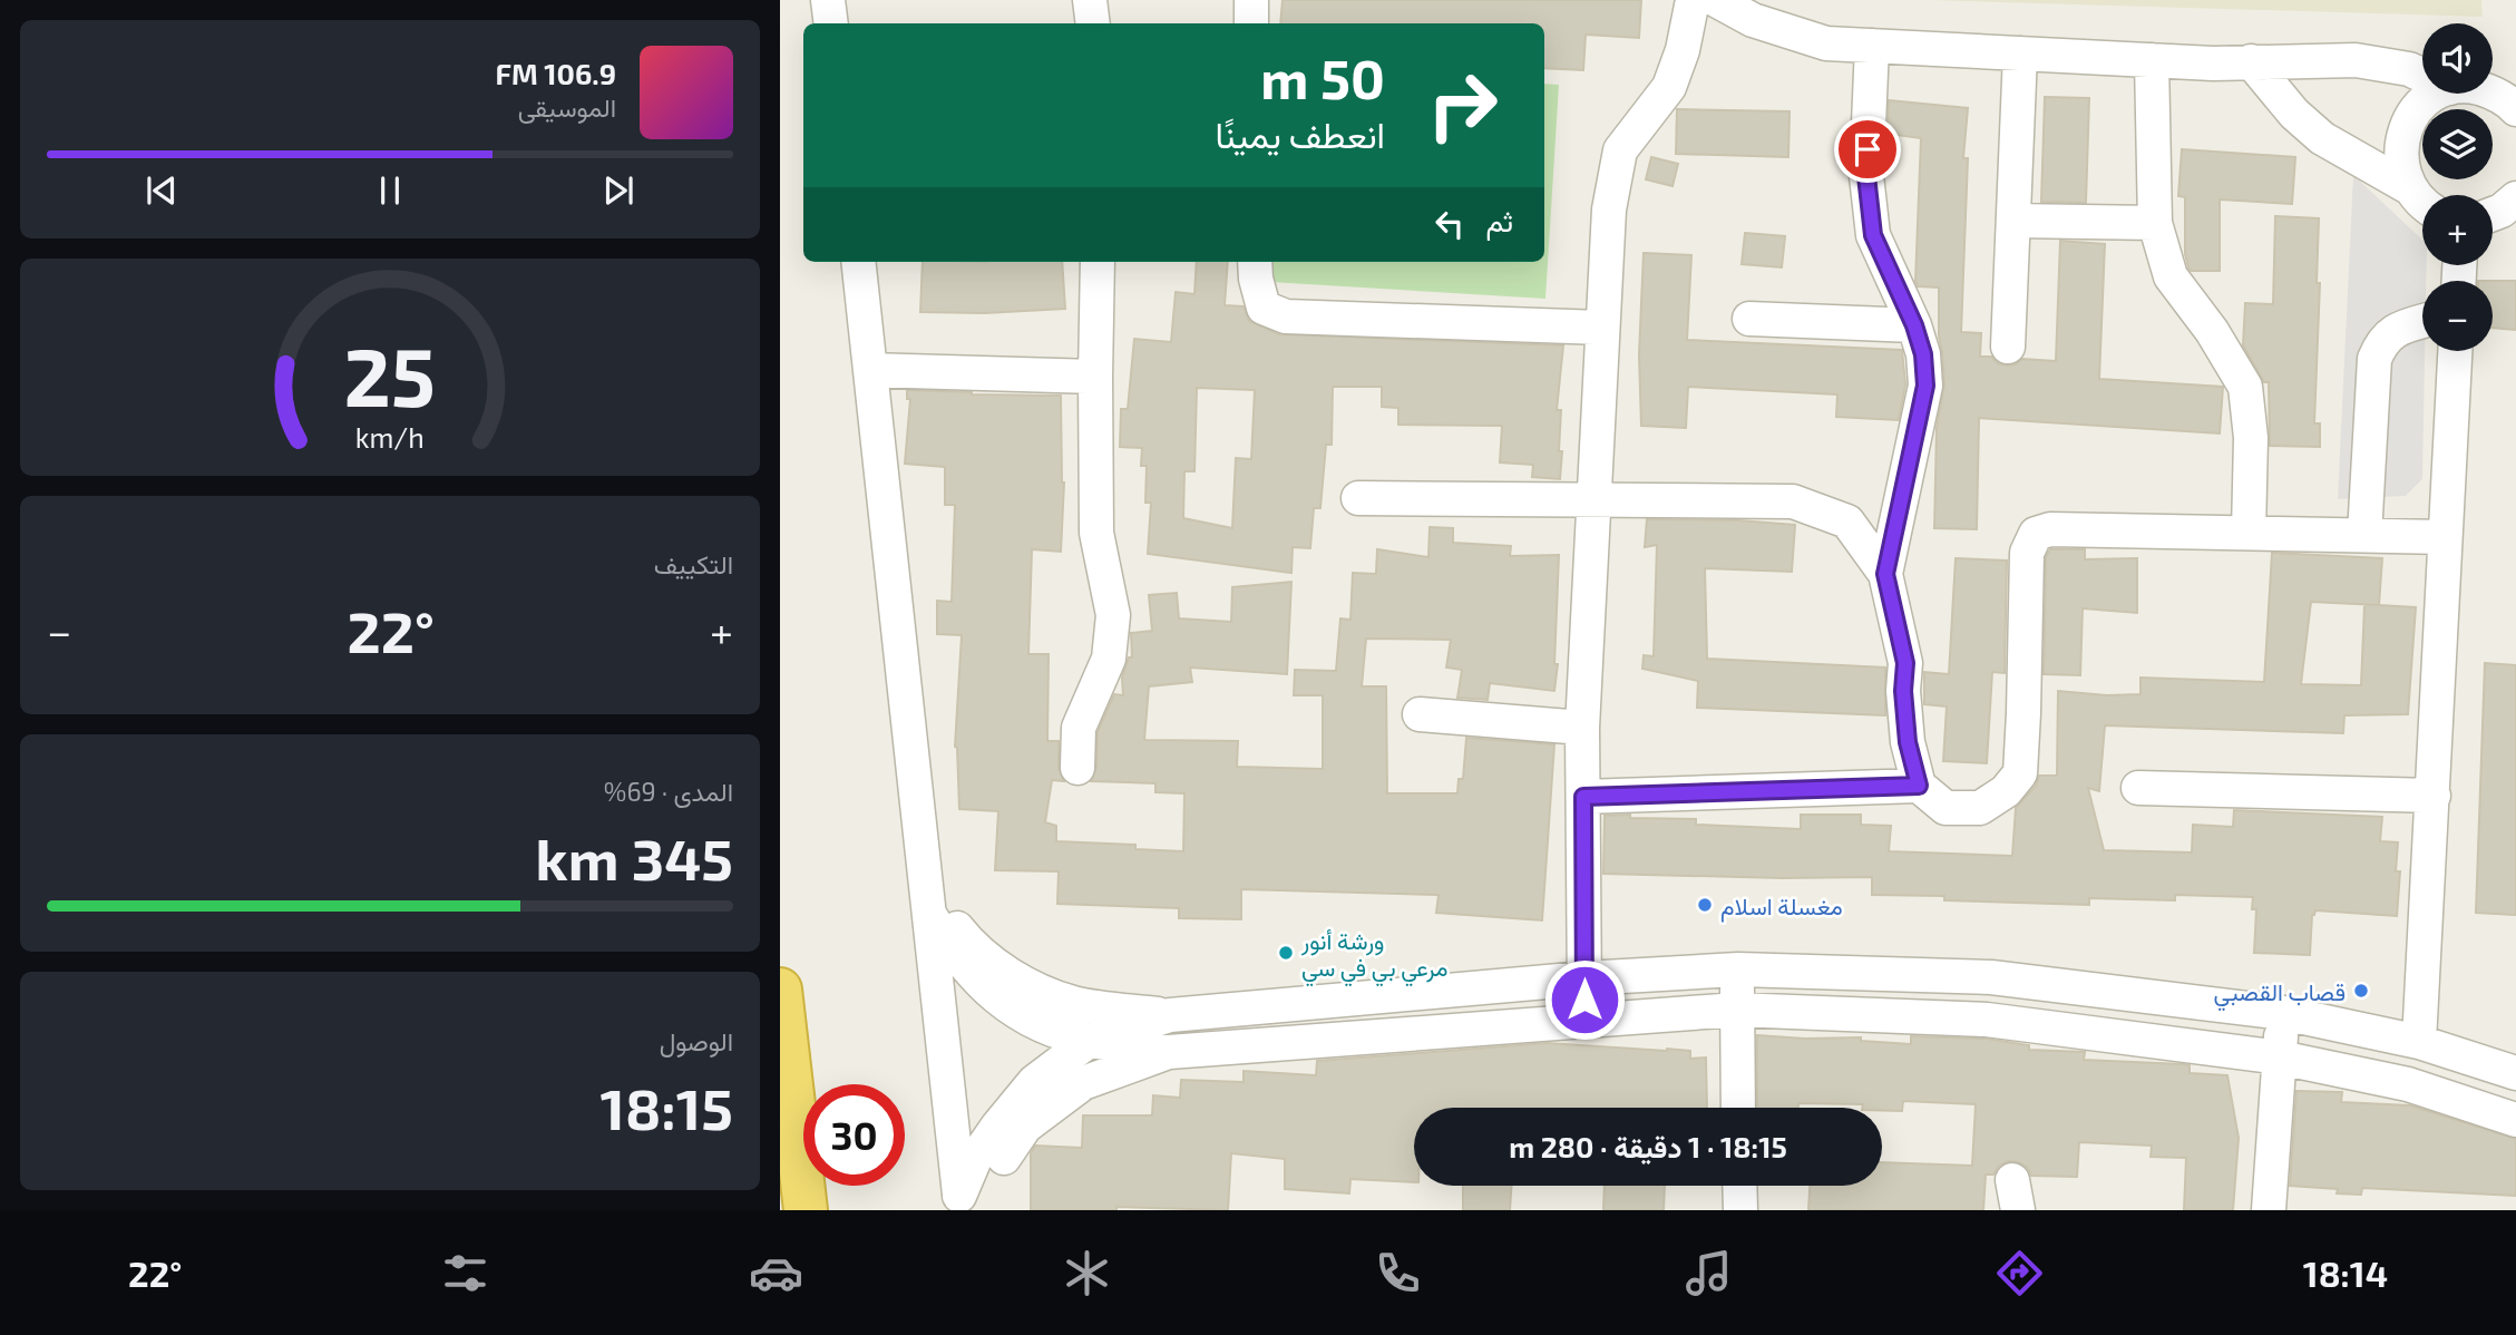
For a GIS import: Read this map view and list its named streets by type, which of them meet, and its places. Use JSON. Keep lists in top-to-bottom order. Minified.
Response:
{"places":["مغسلة اسلام","ورشة أنور مرعي بي في سي","قصاب القصبي"],"page":{"map_buttons":["+","−"],"turn":["50 m","انعطف يمينًا"],"song":["106.9 FM","الموسيقى"],"then":"ثم","tile":["التكييف",["المدى · 69%","345 km"],["الوصول","18:15"]],"heat":["−","22°","+"],"limit":"30","trip":"18:15 · 1 دقيقة · 280 m","tabs":["18:14","22°"],"gauge":["25","km/h"]}}
